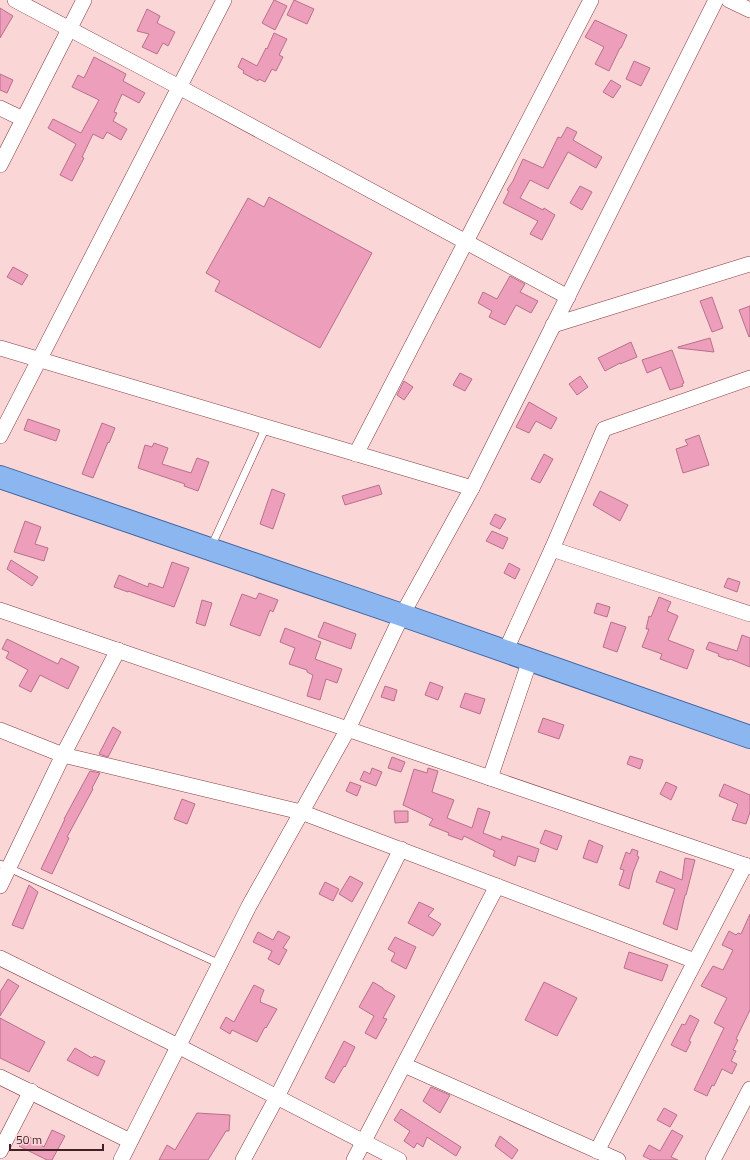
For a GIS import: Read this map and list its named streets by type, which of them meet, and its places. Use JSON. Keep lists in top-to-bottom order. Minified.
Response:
{"scale_bar":"50 m"}
